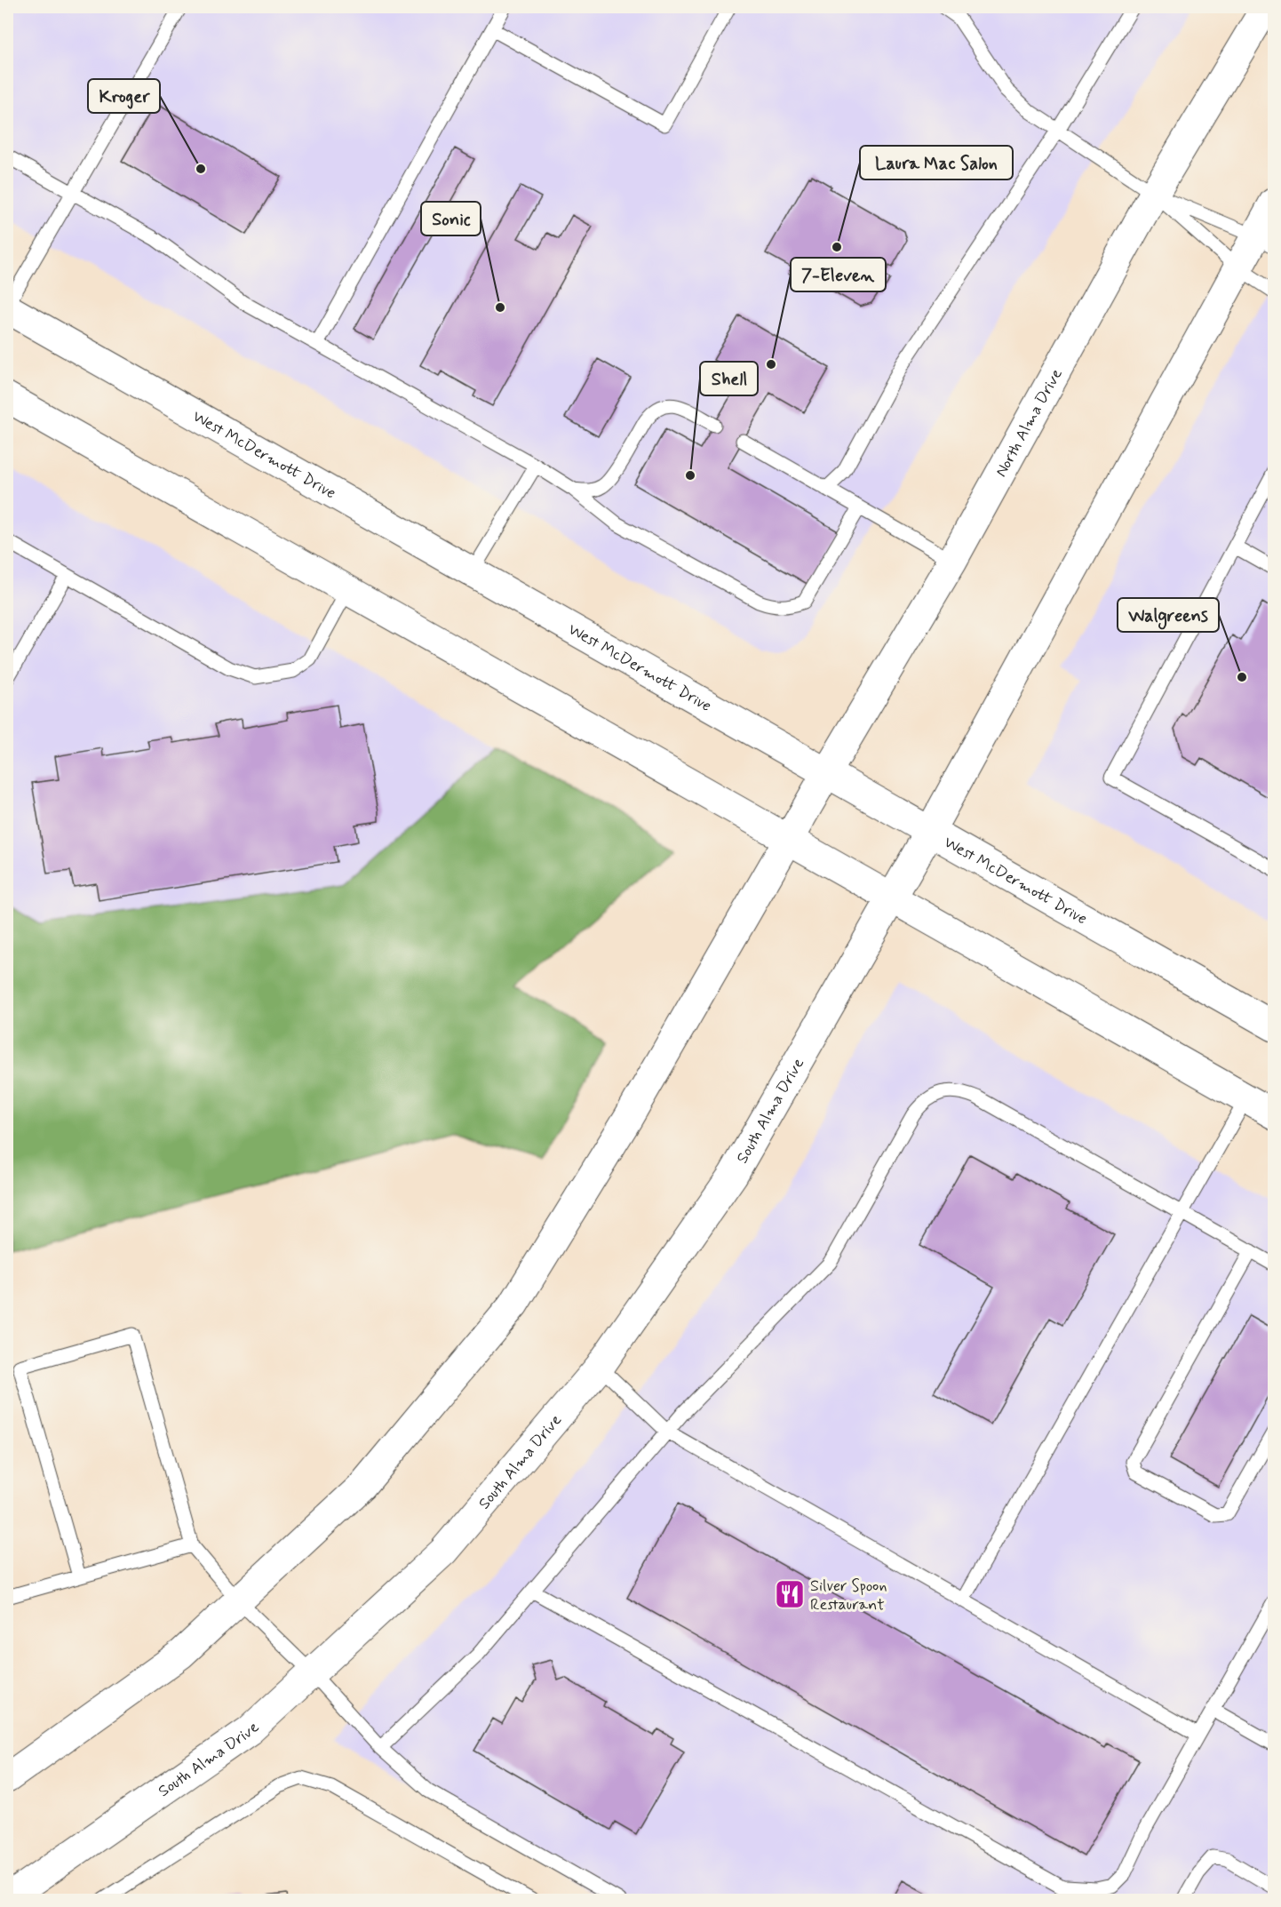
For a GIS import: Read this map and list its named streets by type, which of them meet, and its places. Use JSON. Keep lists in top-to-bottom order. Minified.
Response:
{"streets":{"main road":["North Alma Drive","West McDermott Drive","South Alma Drive"]},"crossings":[["North Alma Drive","West McDermott Drive"]],"places":{"other":["Kroger","Laura Mac Salon","Sonic","7-Eleven","Shell","Walgreens"],"restaurant":["Silver Spoon Restaurant"]}}
